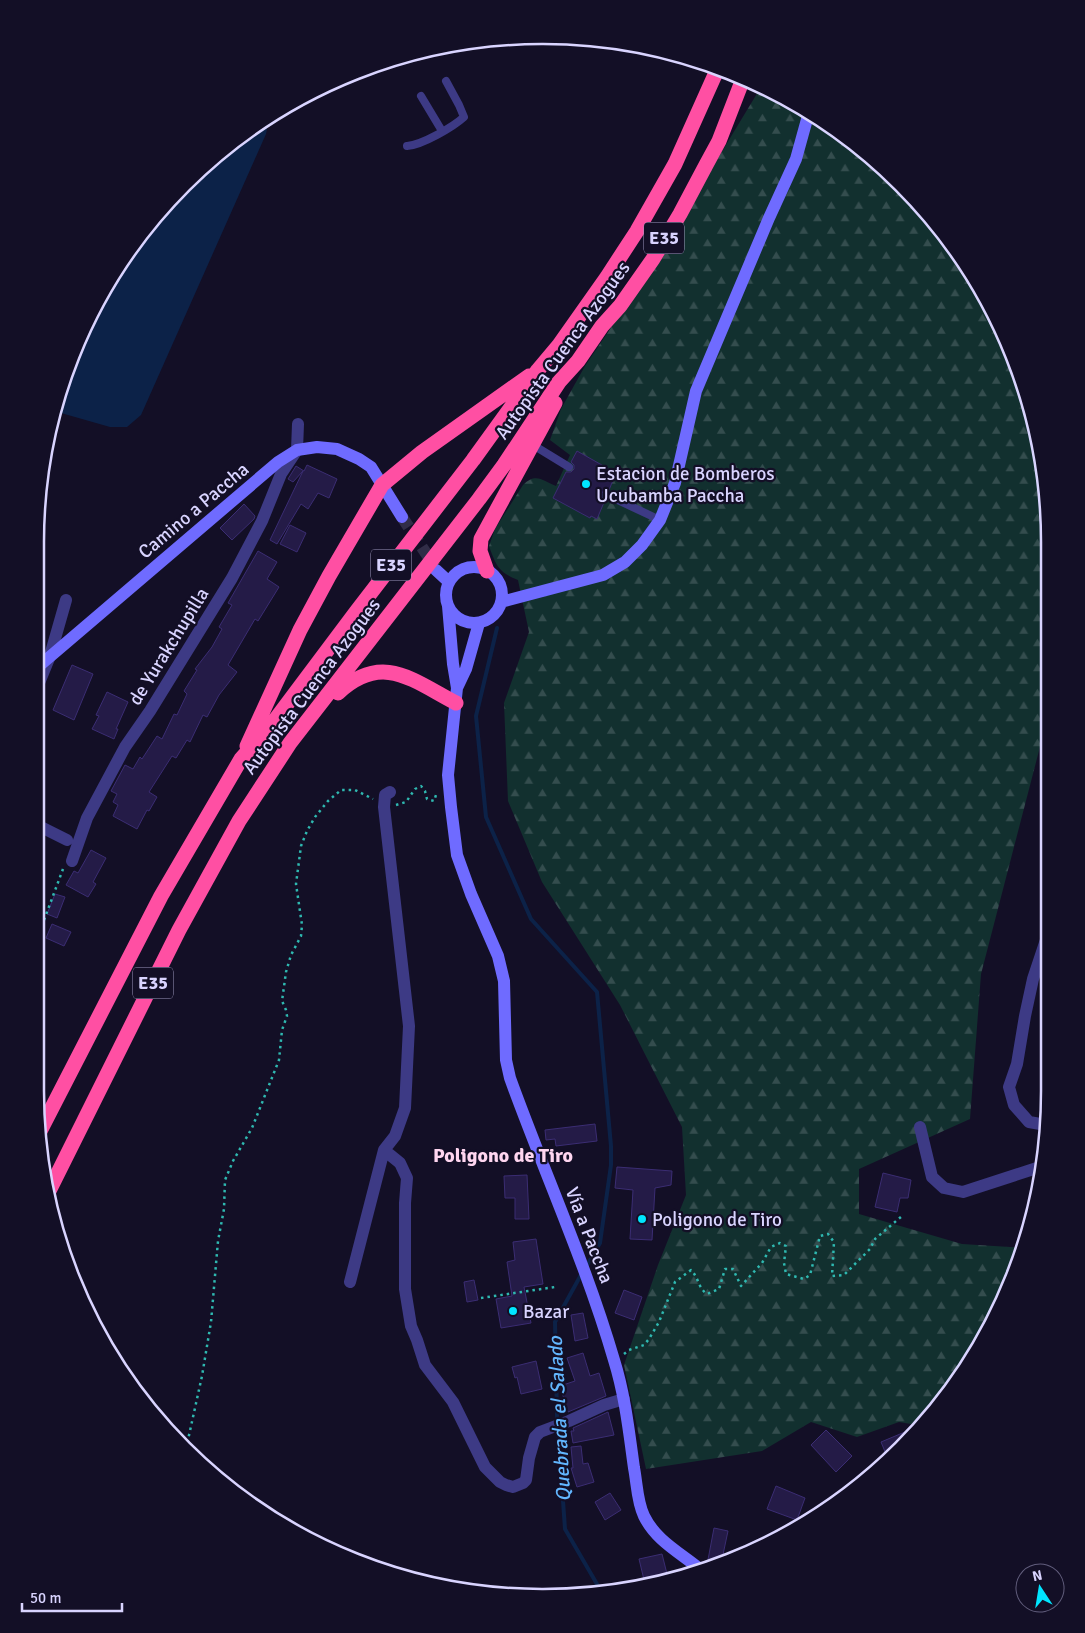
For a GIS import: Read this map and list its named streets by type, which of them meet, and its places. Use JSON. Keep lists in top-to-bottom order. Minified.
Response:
{"streets":{"highway":["E35","Autopista Cuenca Azogues"],"main road":["Camino a Paccha","Vía a Paccha"],"street":["de Yurakchupilla"]},"crossings":[["Camino a Paccha","de Yurakchupilla"]],"districts":["Poligono de Tiro"],"water":["Quebrada el Salado"],"places":["Estacion de Bomberos Ucubamba Paccha","Poligono de Tiro","Bazar"],"scale_bar":"50 m","north":"top"}
